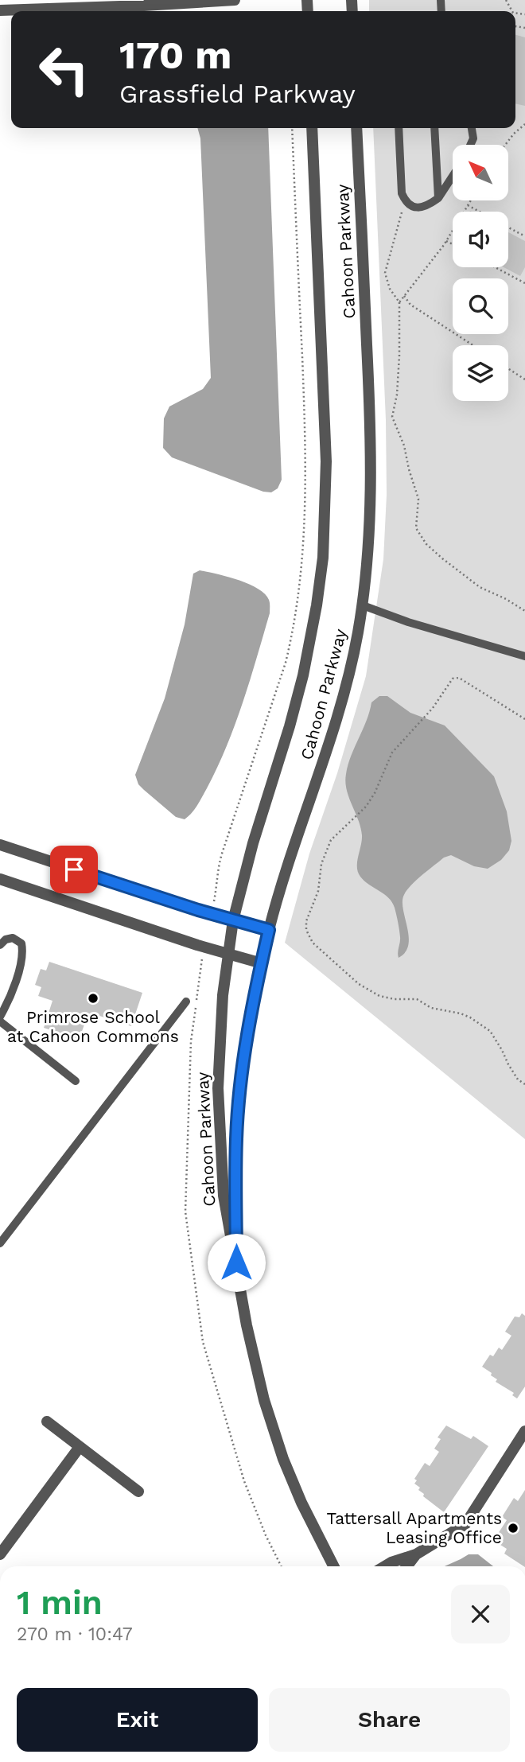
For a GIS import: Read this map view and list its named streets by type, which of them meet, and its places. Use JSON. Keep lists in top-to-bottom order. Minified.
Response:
{"streets":{"street":["Cahoon Parkway"]},"places":["Primrose School at Cahoon Commons","Tattersall Apartments Leasing Office"],"north":"top left","page":{"turn":["170 m","Grassfield Parkway"],"heading":["1 min","270 m · 10:47"],"buttons":["Exit","Share"]}}
